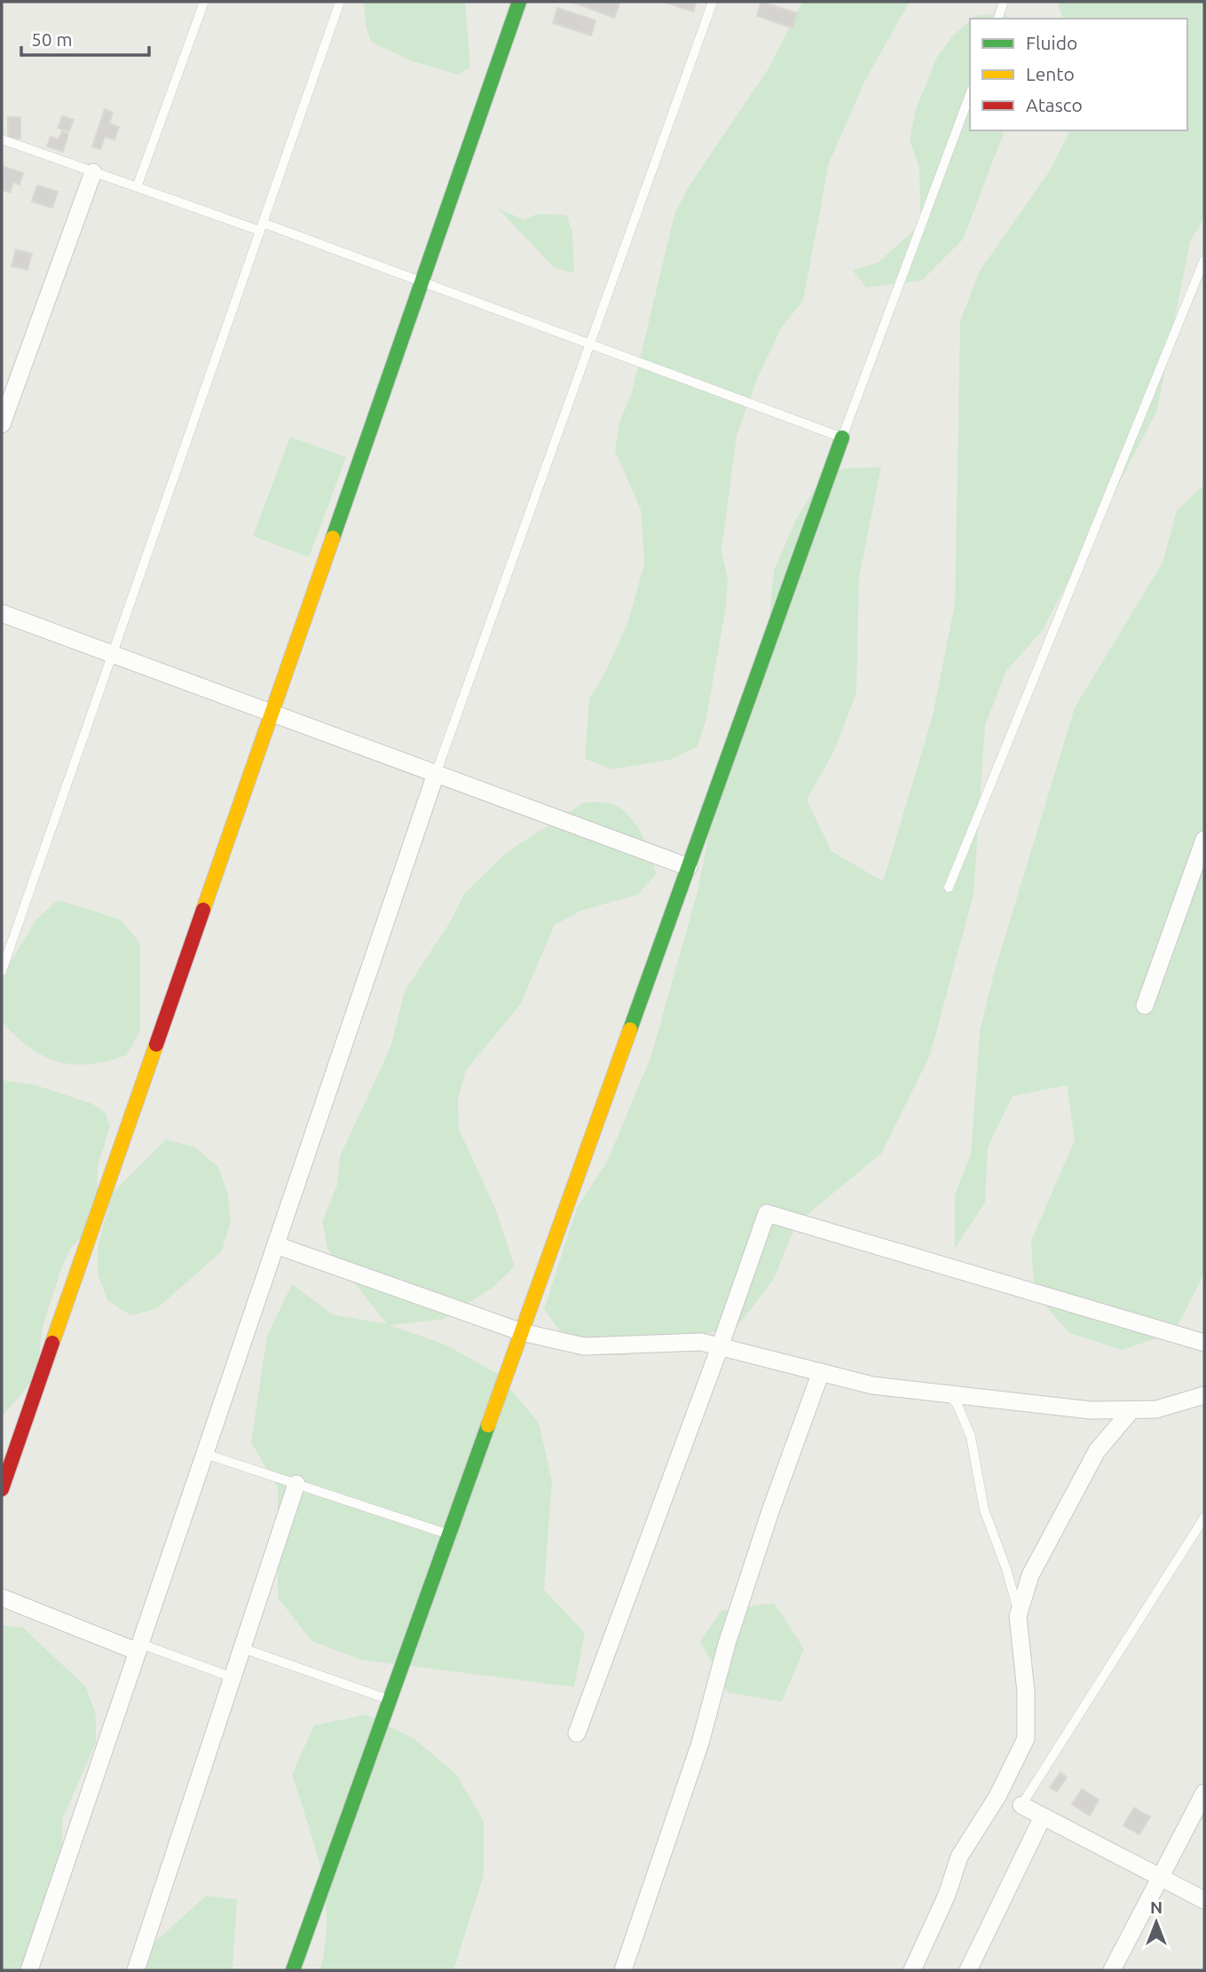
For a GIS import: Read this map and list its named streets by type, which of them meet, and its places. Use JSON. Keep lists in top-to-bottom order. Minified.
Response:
{"legend":["Fluido","Lento","Atasco"],"scale_bar":"50 m","north":"top"}
